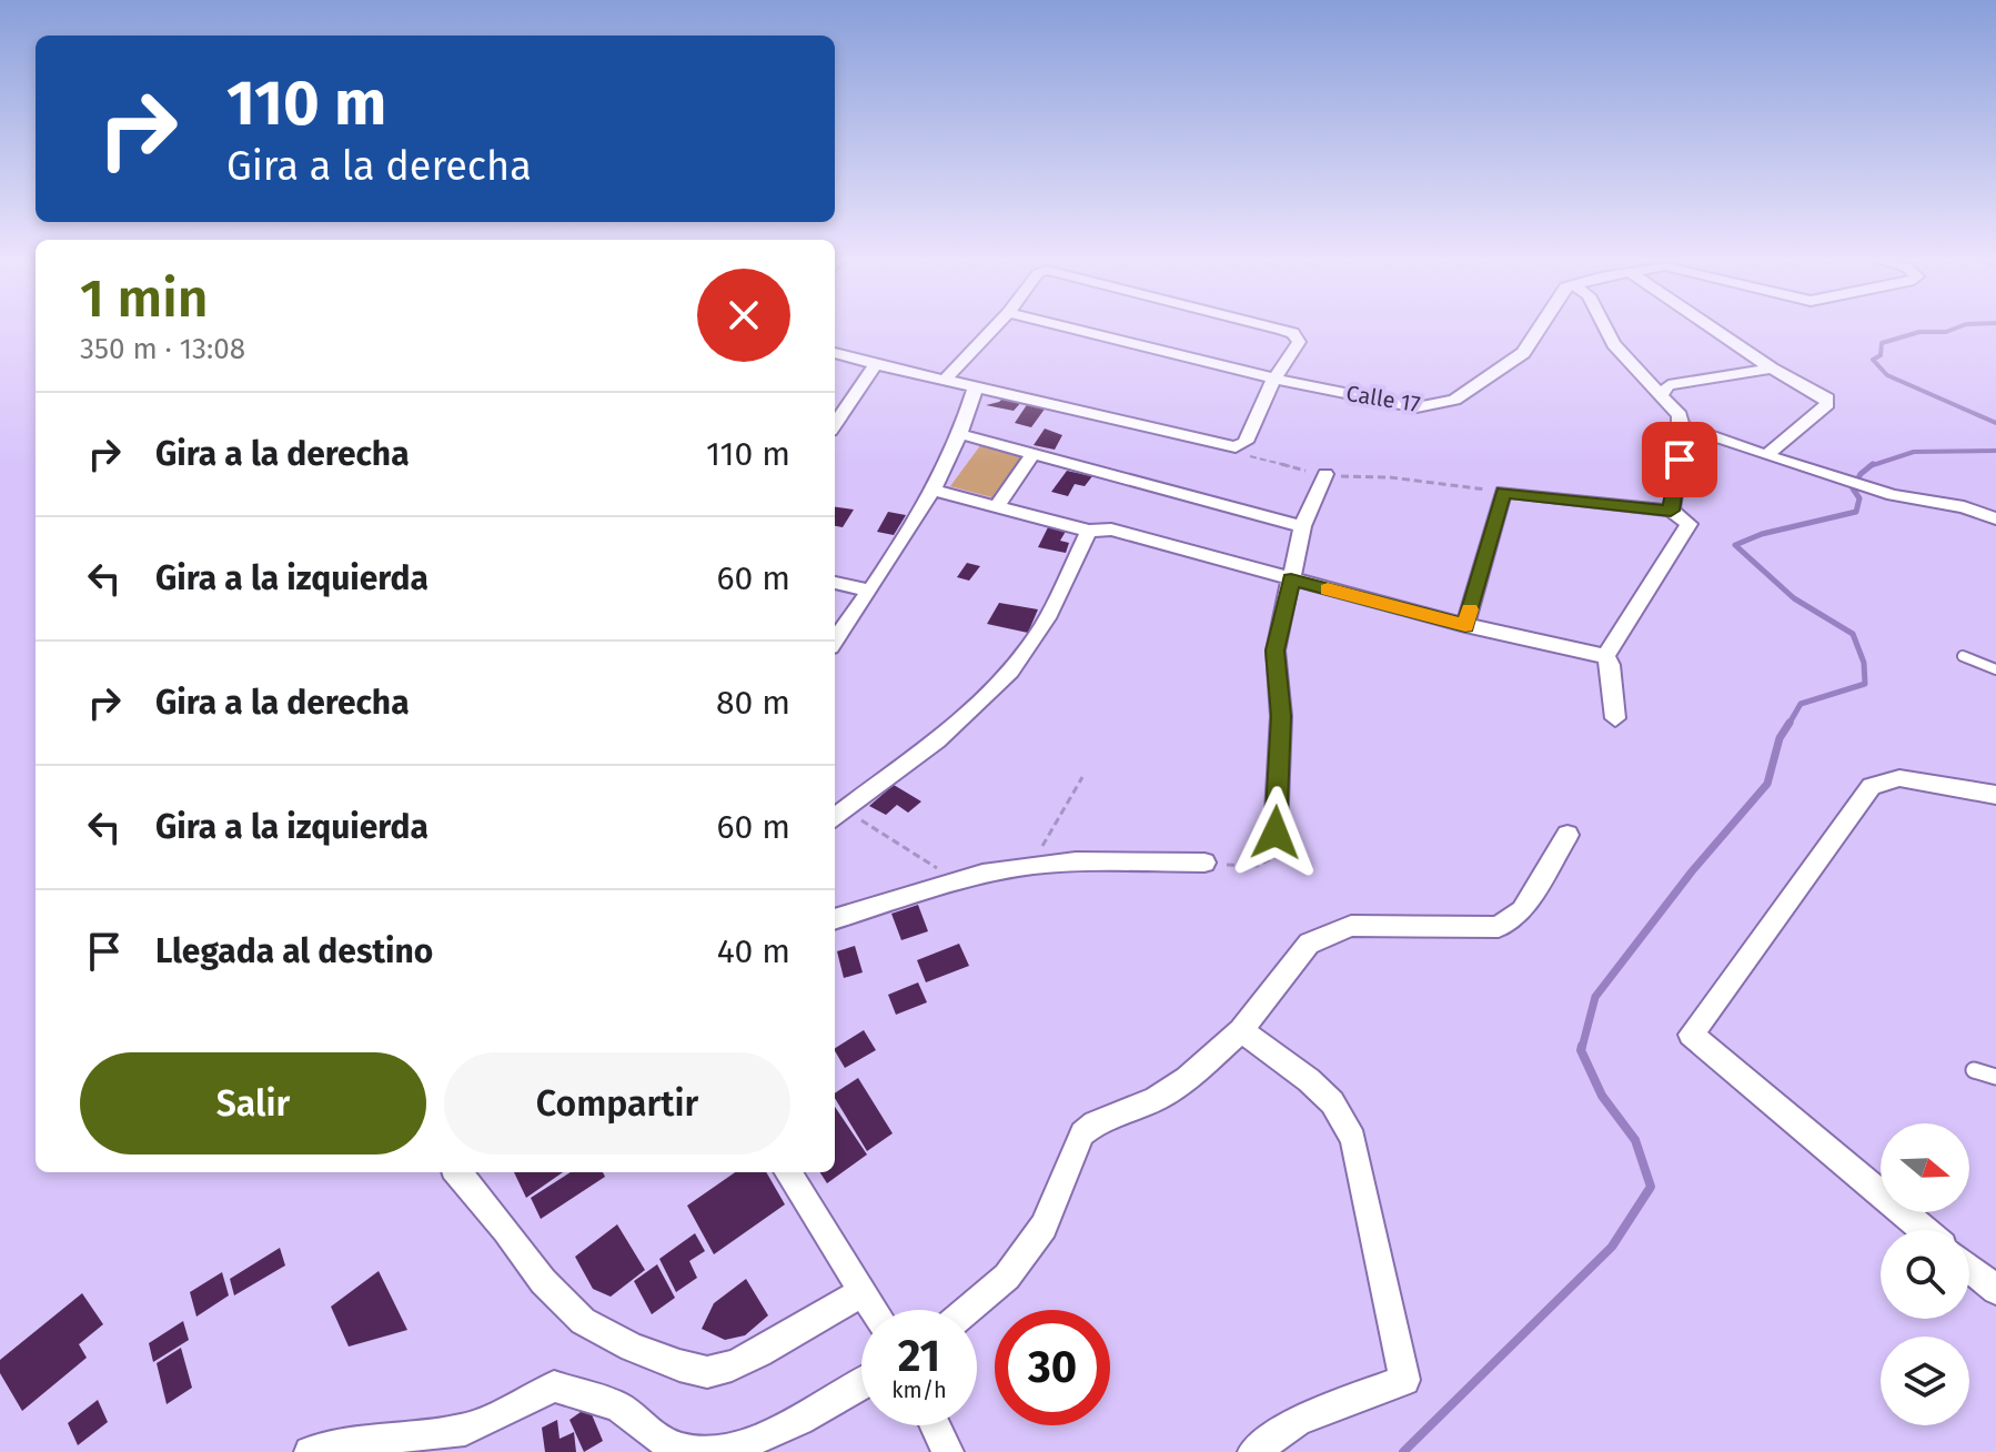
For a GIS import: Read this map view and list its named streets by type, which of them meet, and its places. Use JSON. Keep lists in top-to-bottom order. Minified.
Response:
{"streets":{"street":["Calle 17"]},"north":"right","page":{"turn":["110 m","Gira a la derecha"],"heading":["1 min","350 m · 13:08"],"list":[{"name":"Gira a la derecha","value":"110 m"},{"name":"Gira a la izquierda","value":"60 m"},{"name":"Gira a la derecha","value":"80 m"},{"name":"Gira a la izquierda","value":"60 m"},{"name":"Llegada al destino","value":"40 m"}],"buttons":["Salir","Compartir"],"speed":"21 km/h","limit":"30"}}
